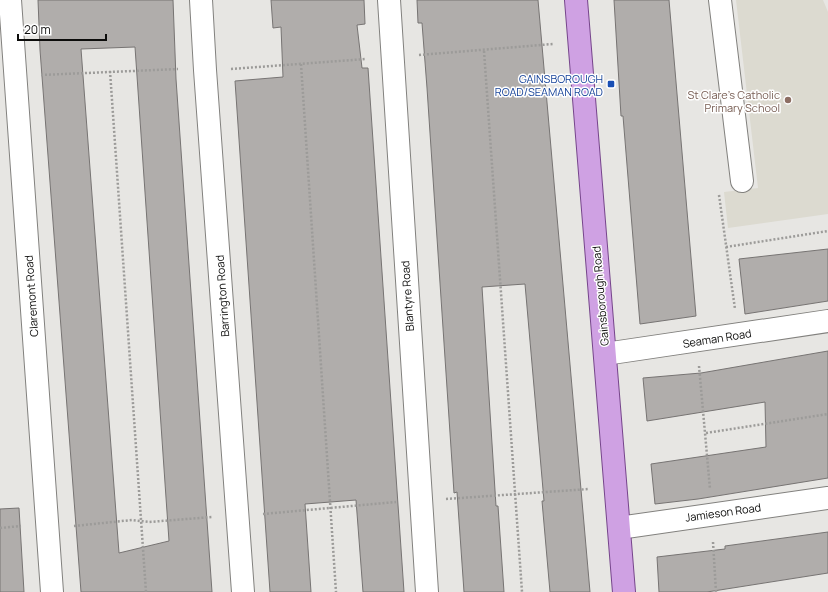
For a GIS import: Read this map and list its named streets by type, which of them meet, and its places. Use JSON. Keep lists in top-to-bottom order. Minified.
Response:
{"streets":{"main road":["Gainsborough Road"],"street":["Claremont Road","Barrington Road","Blantyre Road","Seaman Road","Jamieson Road"]},"crossings":[["Gainsborough Road","Seaman Road"],["Gainsborough Road","Jamieson Road"]],"places":{"transit":["GAINSBOROUGH ROAD/SEAMAN ROAD"],"other":["St Clare's Catholic Primary School"]},"scale_bar":"20 m"}
